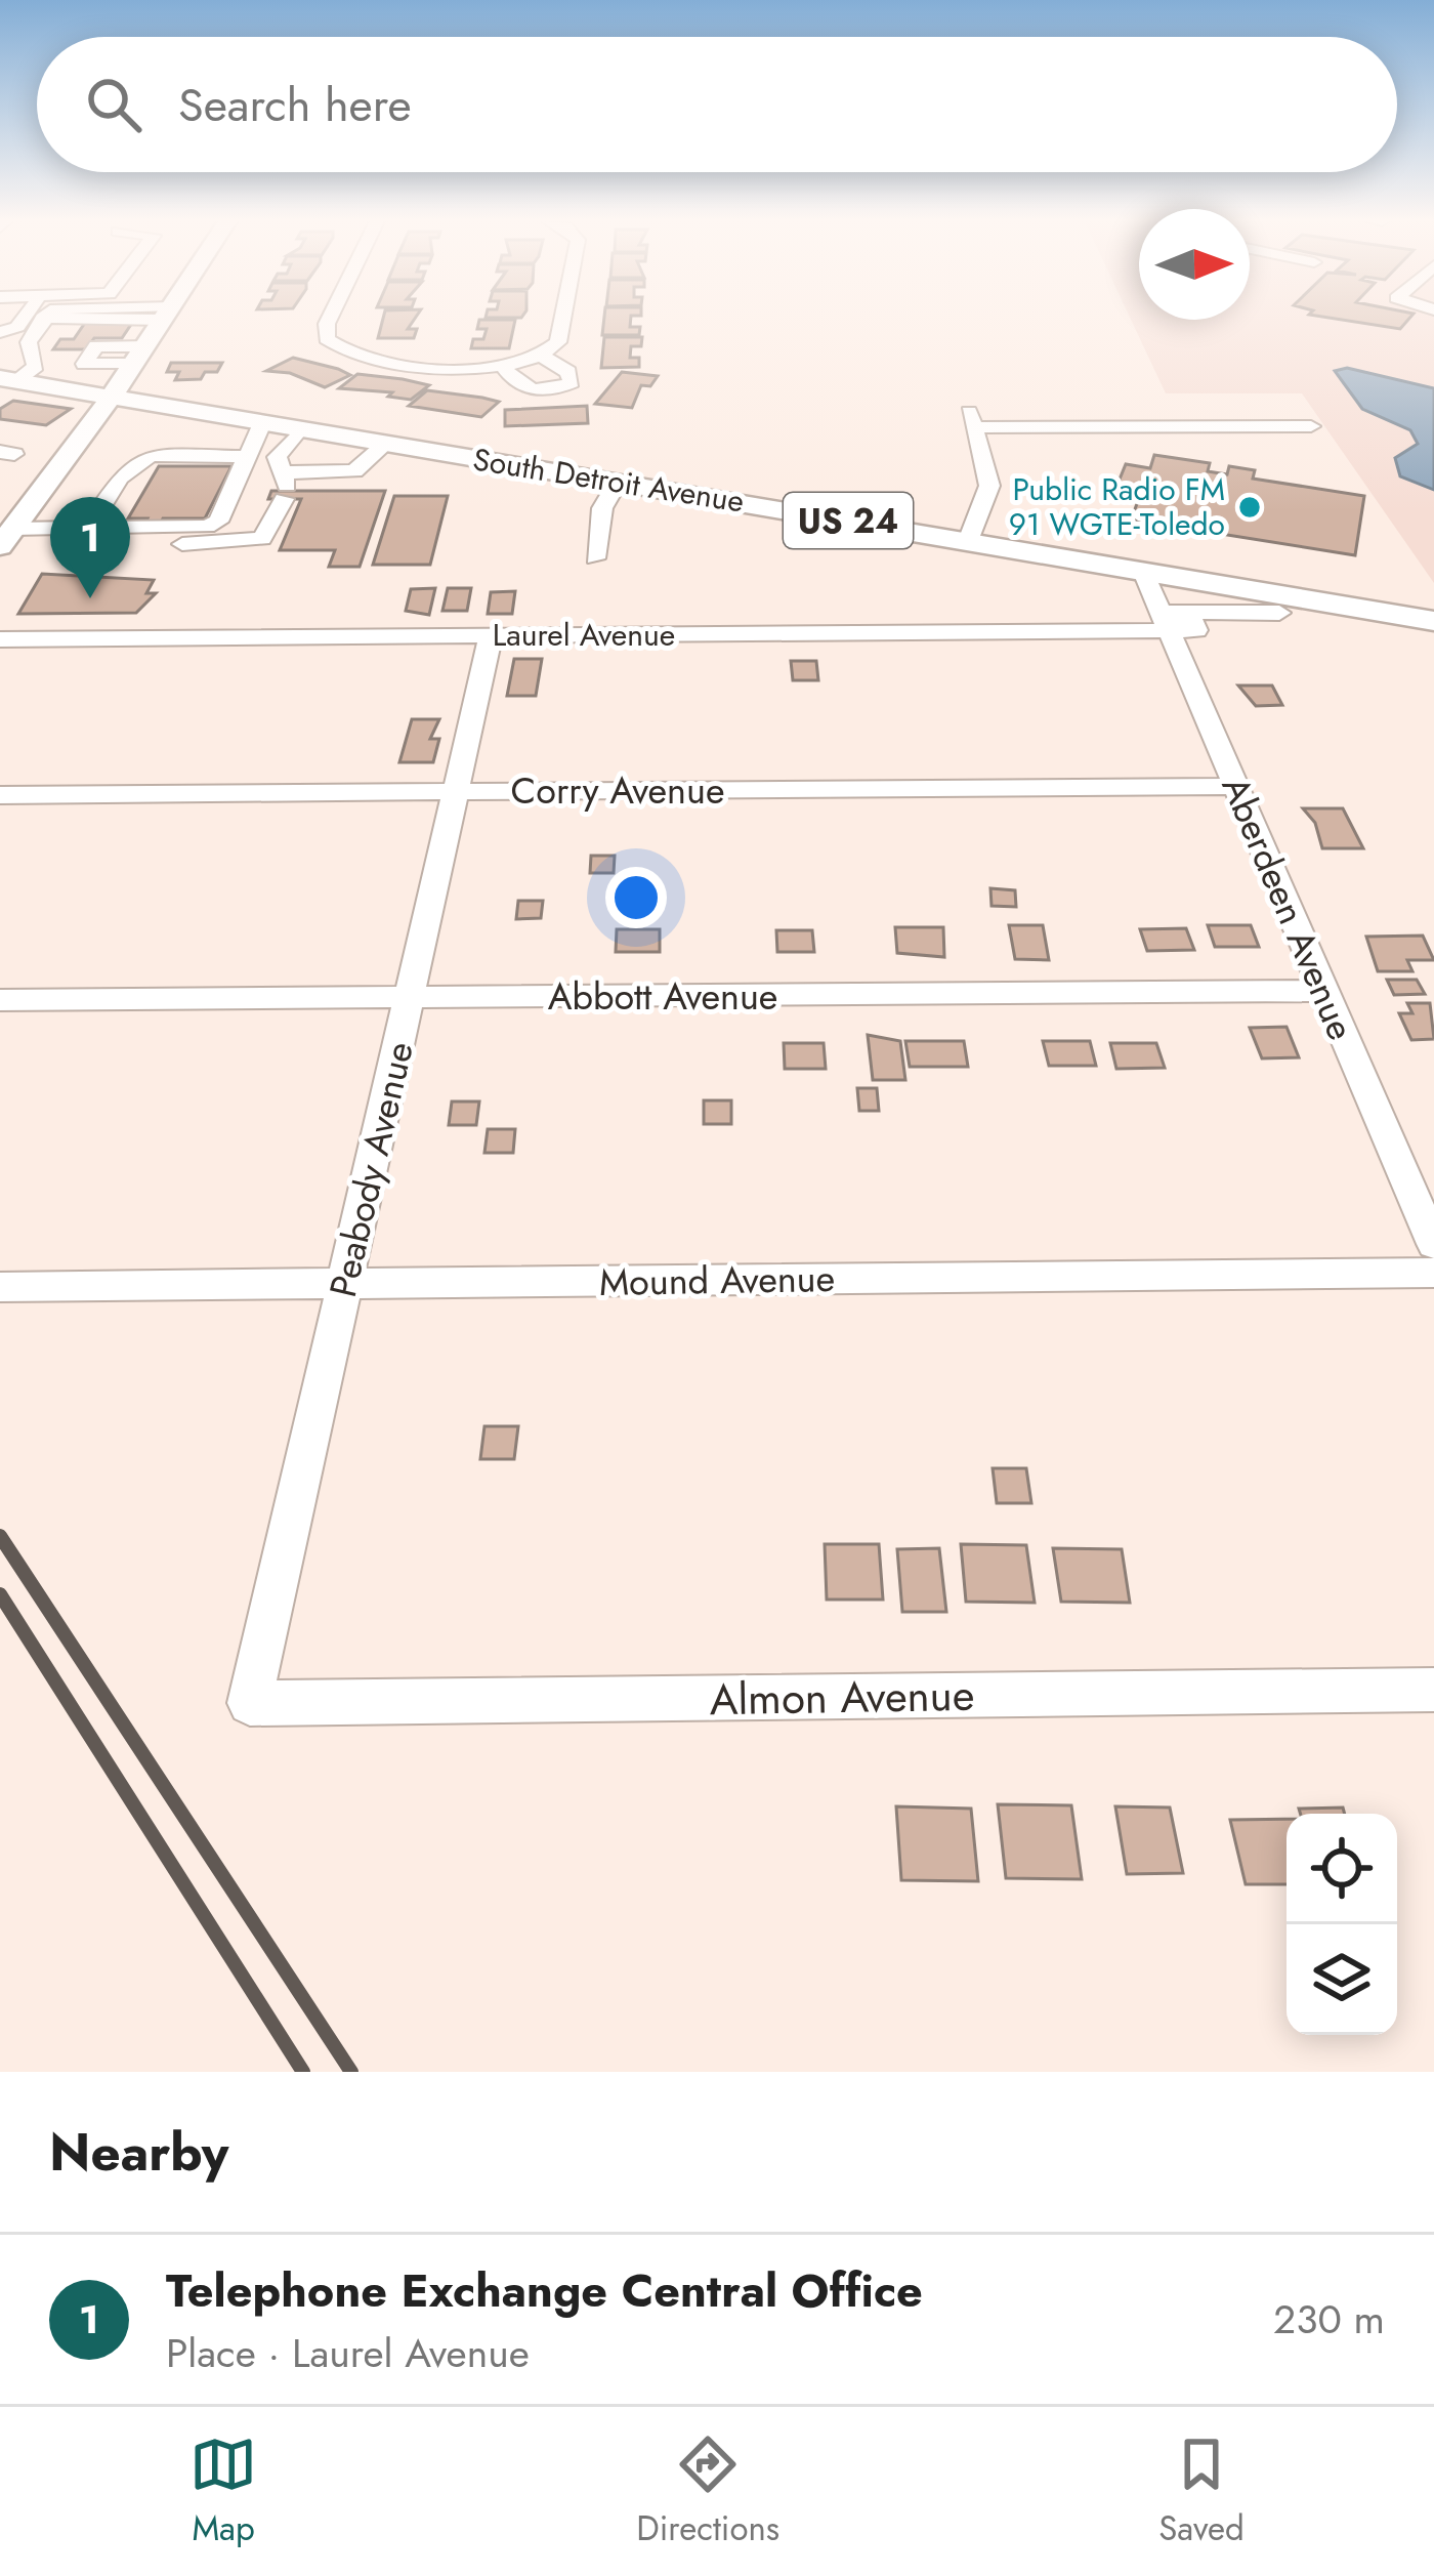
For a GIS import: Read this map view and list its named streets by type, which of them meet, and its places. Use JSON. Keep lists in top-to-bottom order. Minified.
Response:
{"streets":{"main road":["South Detroit Avenue","US 24"],"street":["Laurel Avenue","Corry Avenue","Aberdeen Avenue","Abbott Avenue","Peabody Avenue","Mound Avenue","Almon Avenue"]},"crossings":[["South Detroit Avenue","Laurel Avenue"],["South Detroit Avenue","Aberdeen Avenue"],["Laurel Avenue","Aberdeen Avenue"],["Laurel Avenue","Peabody Avenue"],["Corry Avenue","Aberdeen Avenue"],["Corry Avenue","Peabody Avenue"],["Aberdeen Avenue","Abbott Avenue"],["Abbott Avenue","Peabody Avenue"],["Peabody Avenue","Mound Avenue"],["Peabody Avenue","Almon Avenue"]],"places":["Public Radio FM 91 WGTE-Toledo"],"north":"right","page":{"search":"Search here","pins":"1","heading":"Nearby","list":[{"mark":"1","name":"Telephone Exchange Central Office","note":"Place · Laurel Avenue","value":"230 m"}],"nav":["Map","Directions","Saved"]}}
